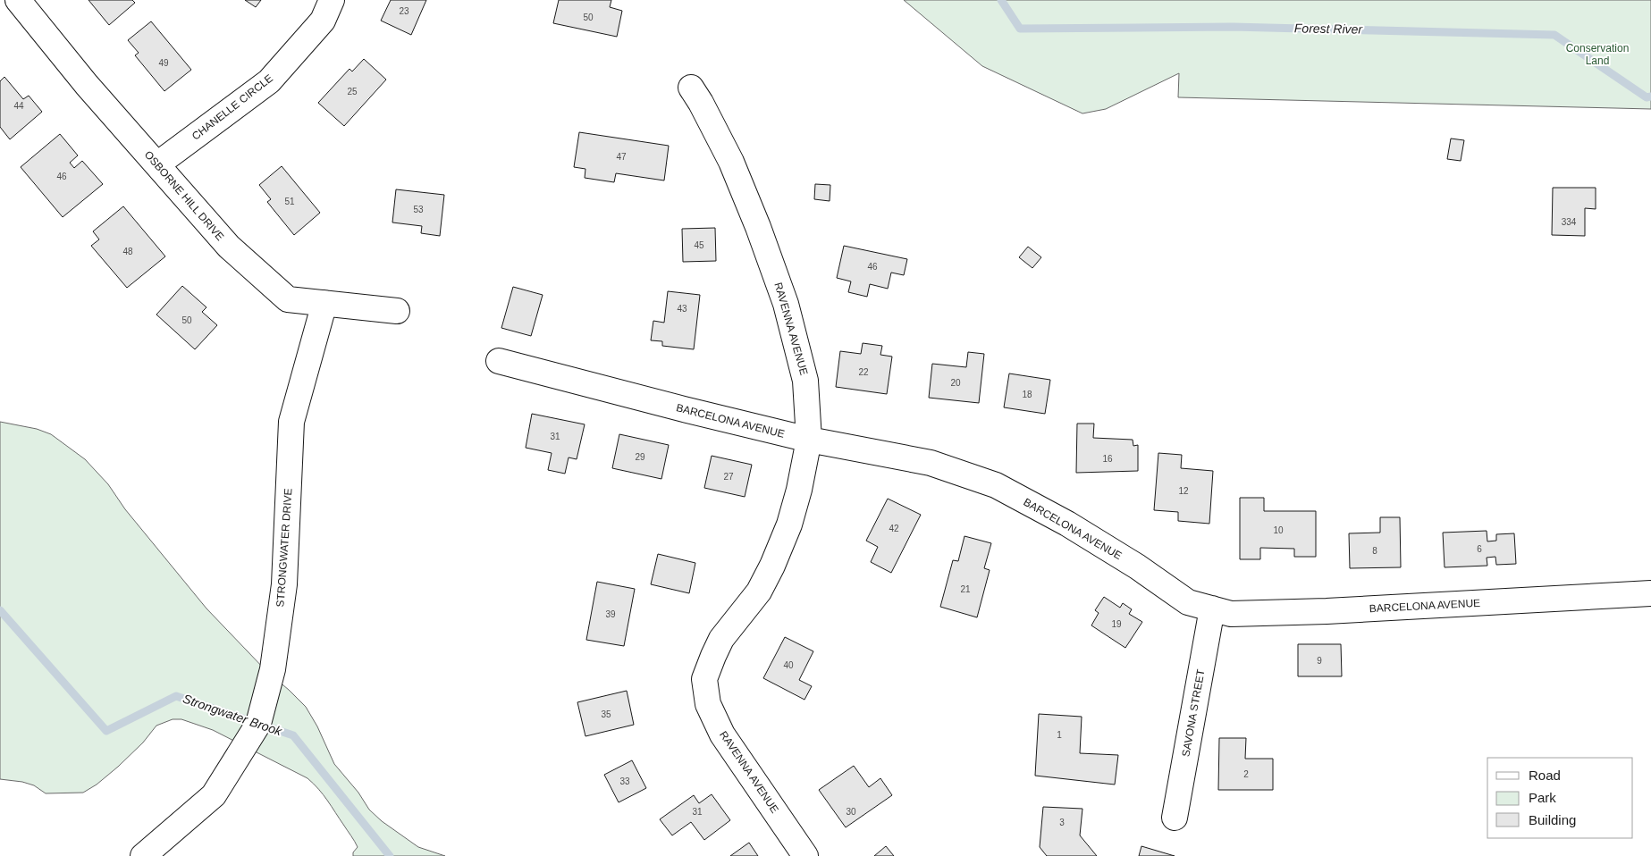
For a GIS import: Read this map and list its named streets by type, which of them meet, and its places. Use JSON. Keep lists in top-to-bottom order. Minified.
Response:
{"streets":{"street":["CHANELLE CIRCLE","OSBORNE HILL DRIVE","RAVENNA AVENUE","BARCELONA AVENUE","STRONGWATER DRIVE","SAVONA STREET"]},"crossings":[["CHANELLE CIRCLE","OSBORNE HILL DRIVE"],["OSBORNE HILL DRIVE","STRONGWATER DRIVE"],["RAVENNA AVENUE","BARCELONA AVENUE"],["BARCELONA AVENUE","SAVONA STREET"]],"water":["Forest River","Strongwater Brook"],"parks":["Conservation Land"],"house_numbers":["23","50","49","25","44","47","46","51","53","334","45","48","46","43","50","22","20","18","31","29","16","27","12","42","10","6","8","21","39","19","9","40","35","1","2","33","31","30","3"],"legend":["Road","Park","Building"]}
